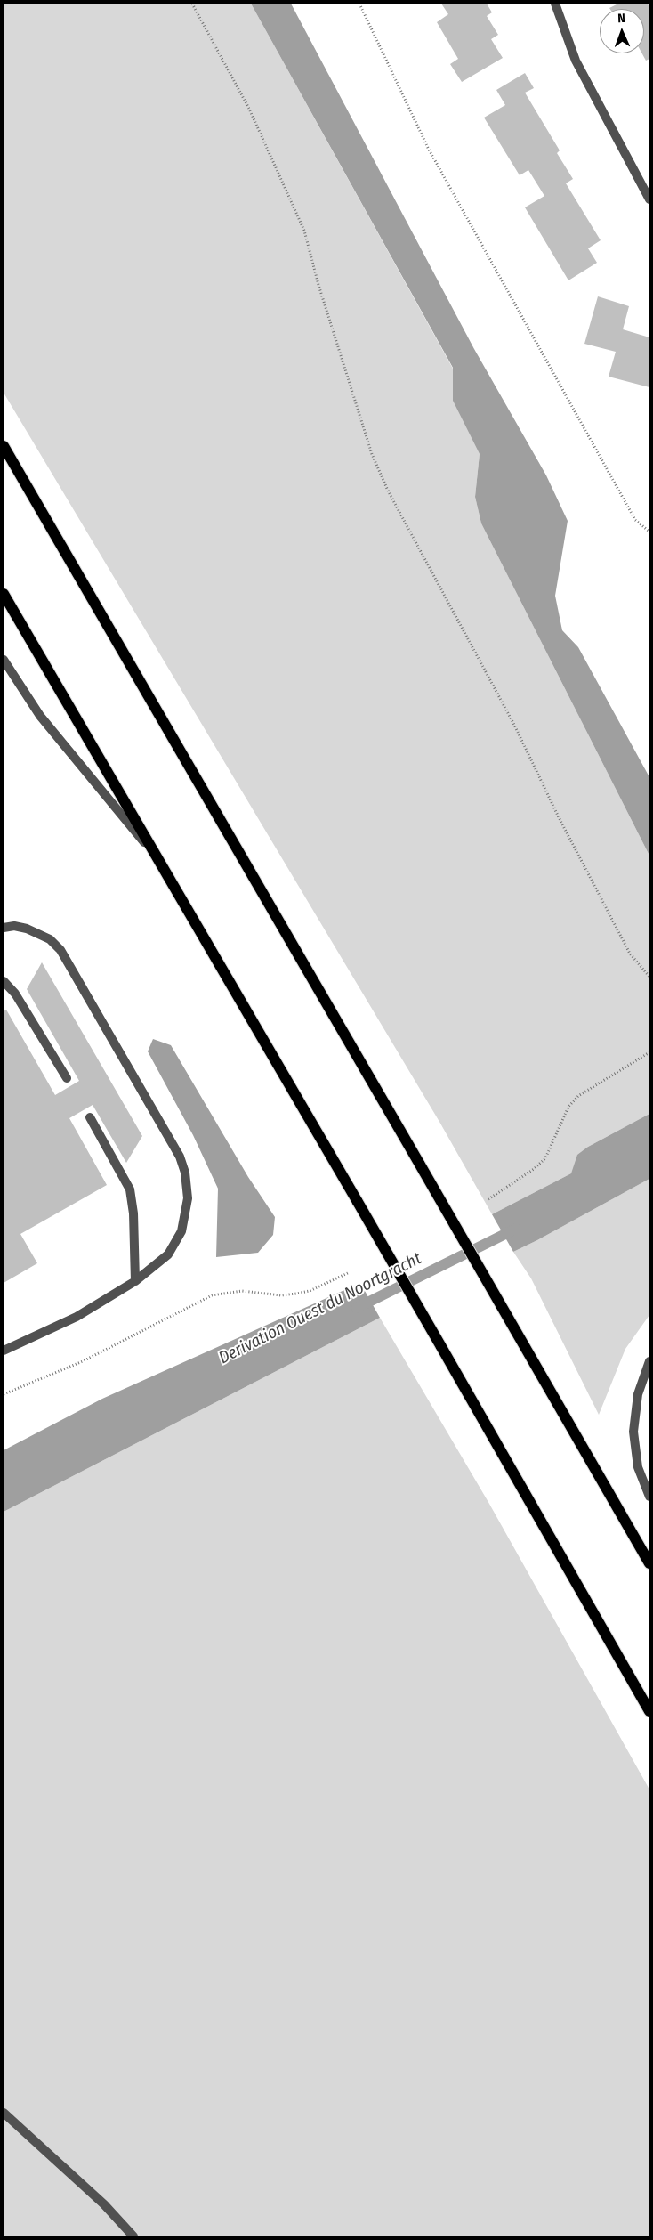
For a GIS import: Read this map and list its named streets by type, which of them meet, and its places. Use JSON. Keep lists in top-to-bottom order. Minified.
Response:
{"water":["Derivation Ouest du Noortgracht"],"north":"top"}
